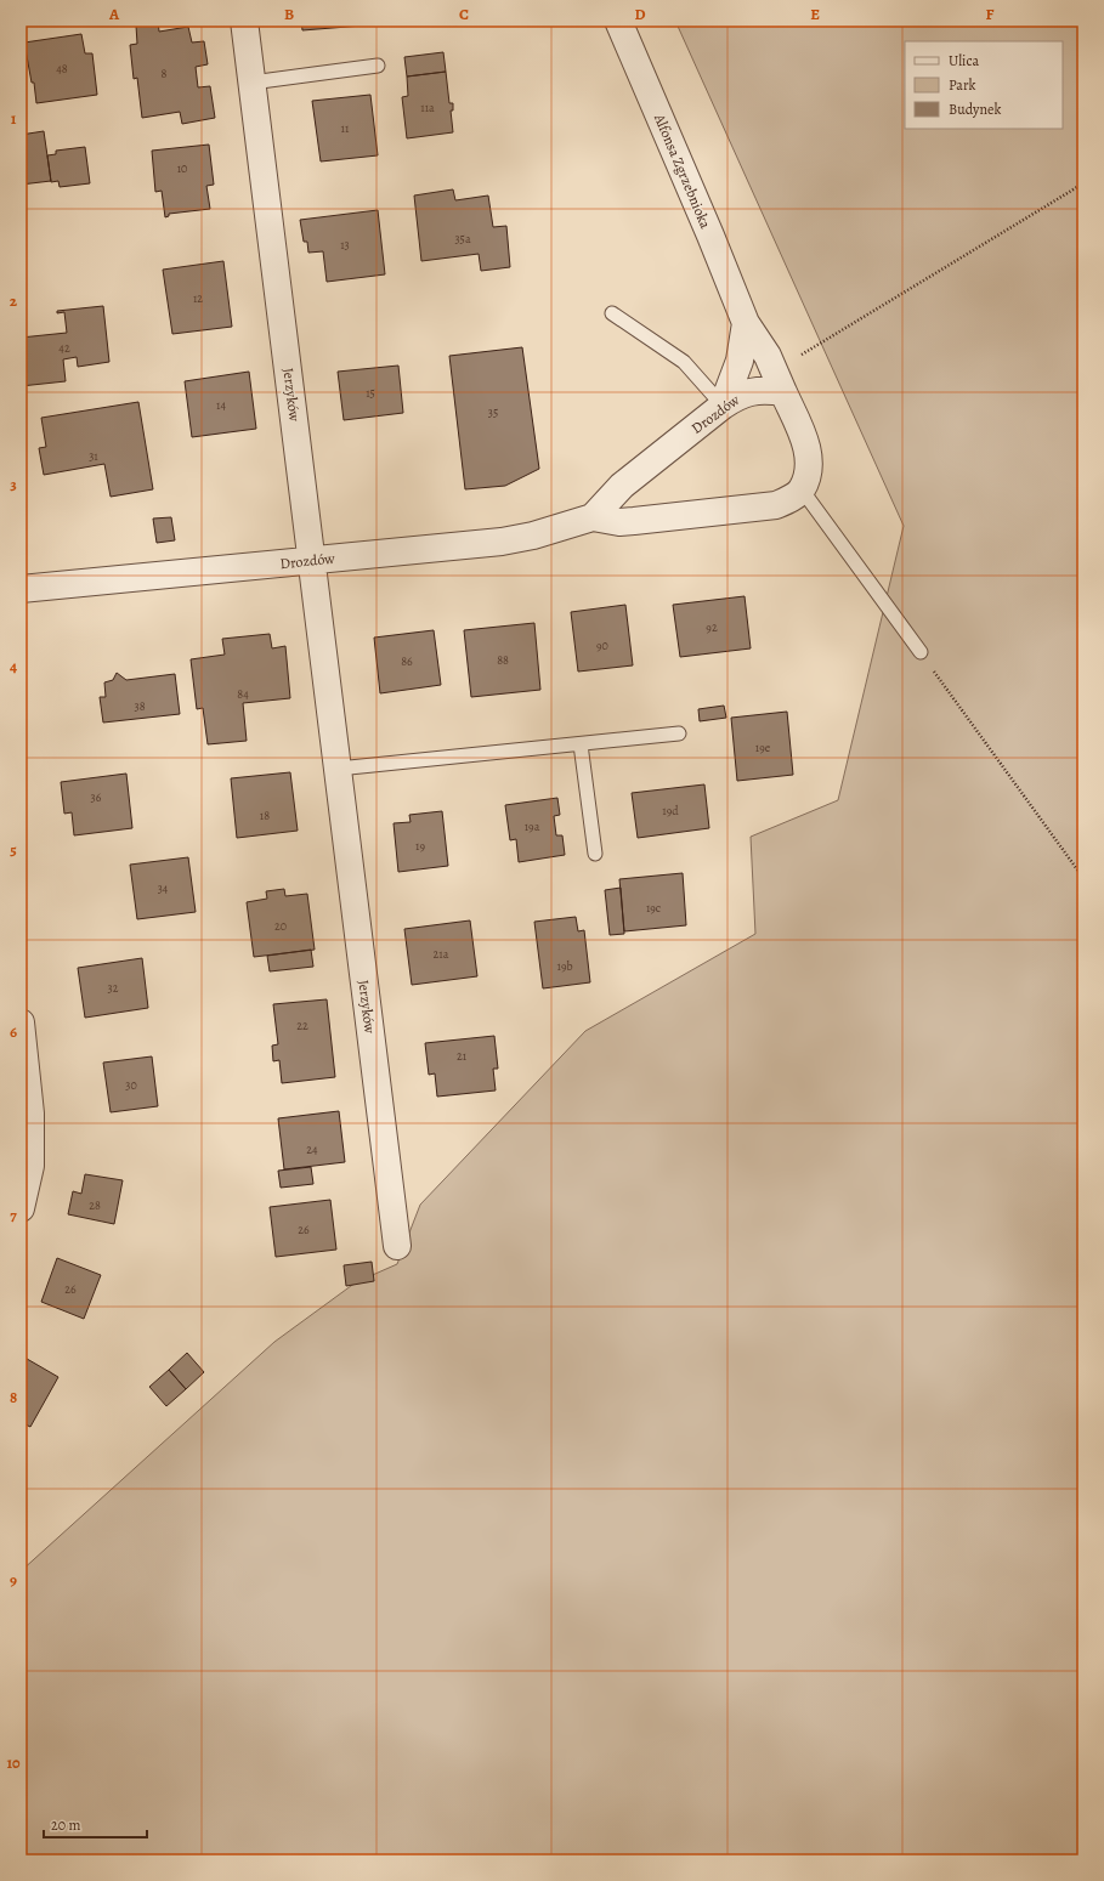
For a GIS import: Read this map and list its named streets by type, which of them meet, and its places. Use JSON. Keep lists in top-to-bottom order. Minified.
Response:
{"streets":{"street":["Alfonsa Zgrzebnioka","Jerzyków","Drozdów"]},"crossings":[["Alfonsa Zgrzebnioka","Drozdów"],["Jerzyków","Drozdów"]],"house_numbers":["48","8","11a","11","10","35a","13","12","42","15","14","35","31","92","90","88","86","84","38","19e","36","19d","18","19a","19","34","19c","20","21a","19b","32","22","21","30","24","28","26","26"],"legend":["Ulica","Park","Budynek"],"scale_bar":"20 m","grid":{"columns":["A","B","C","D","E","F"],"rows":["1","2","3","4","5","6","7","8","9","10"]}}
